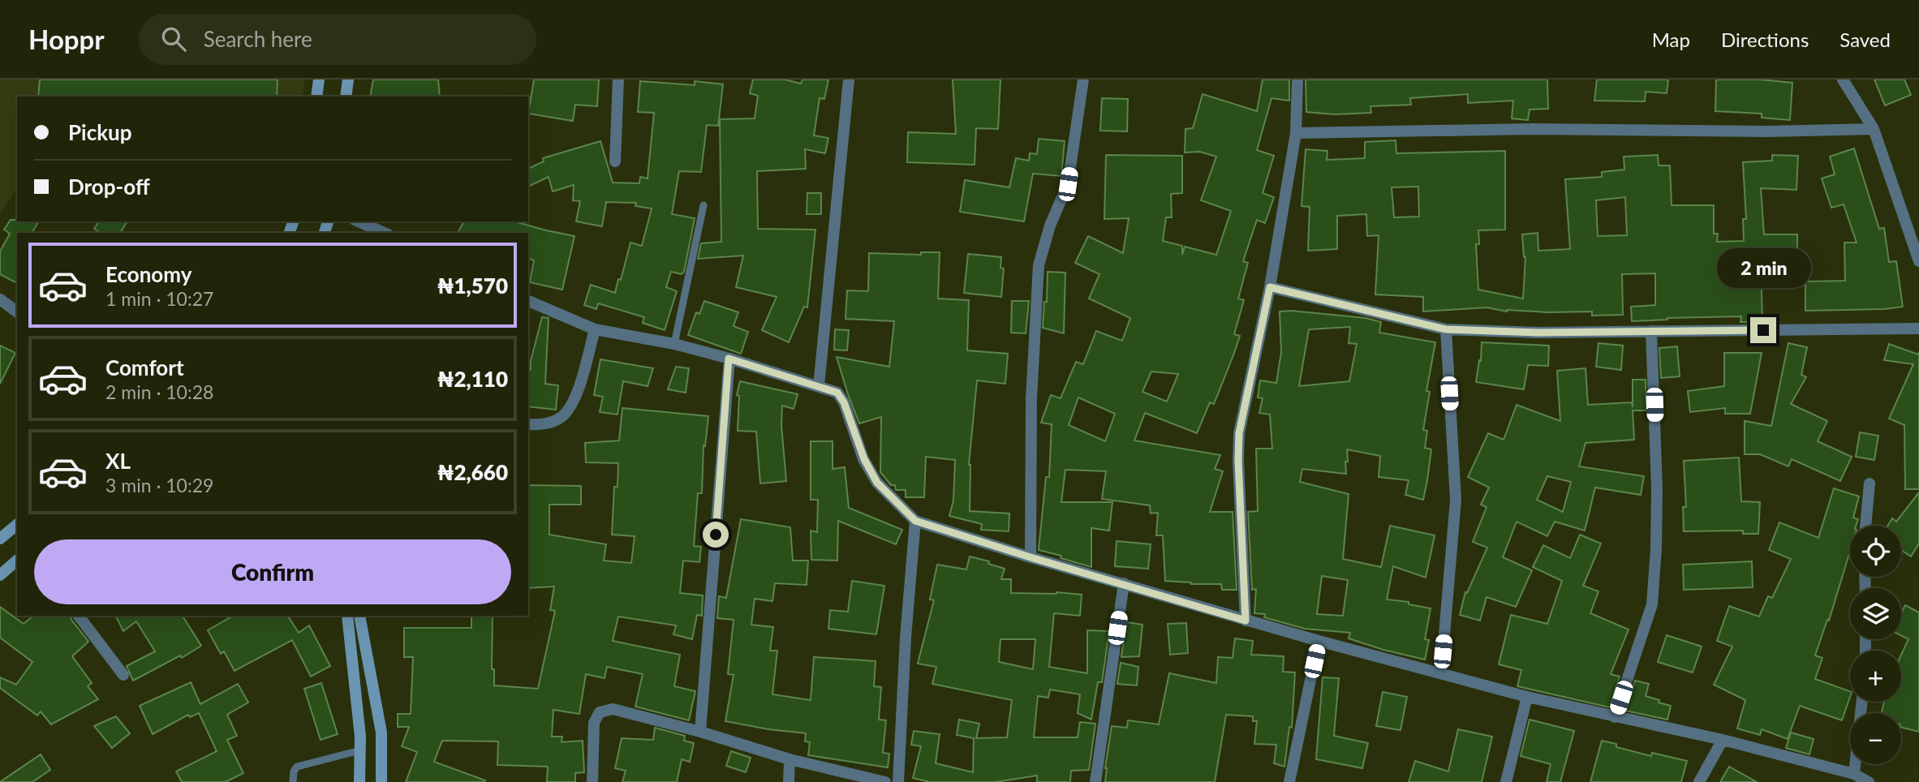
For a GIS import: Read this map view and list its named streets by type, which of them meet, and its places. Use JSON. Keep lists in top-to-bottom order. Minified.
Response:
{"page":{"header":"Hoppr","search":"Search here","nav":["Map","Directions","Saved"],"banner":["Pickup","Drop-off"],"list":[{"name":"Economy","note":"1 min · 10:27","value":"₦1,570"},{"name":"Comfort","note":"2 min · 10:28","value":"₦2,110"},{"name":"XL","note":"3 min · 10:29","value":"₦2,660"}],"bubble":"2 min","map_buttons":["+","−"],"buttons":"Confirm"}}
